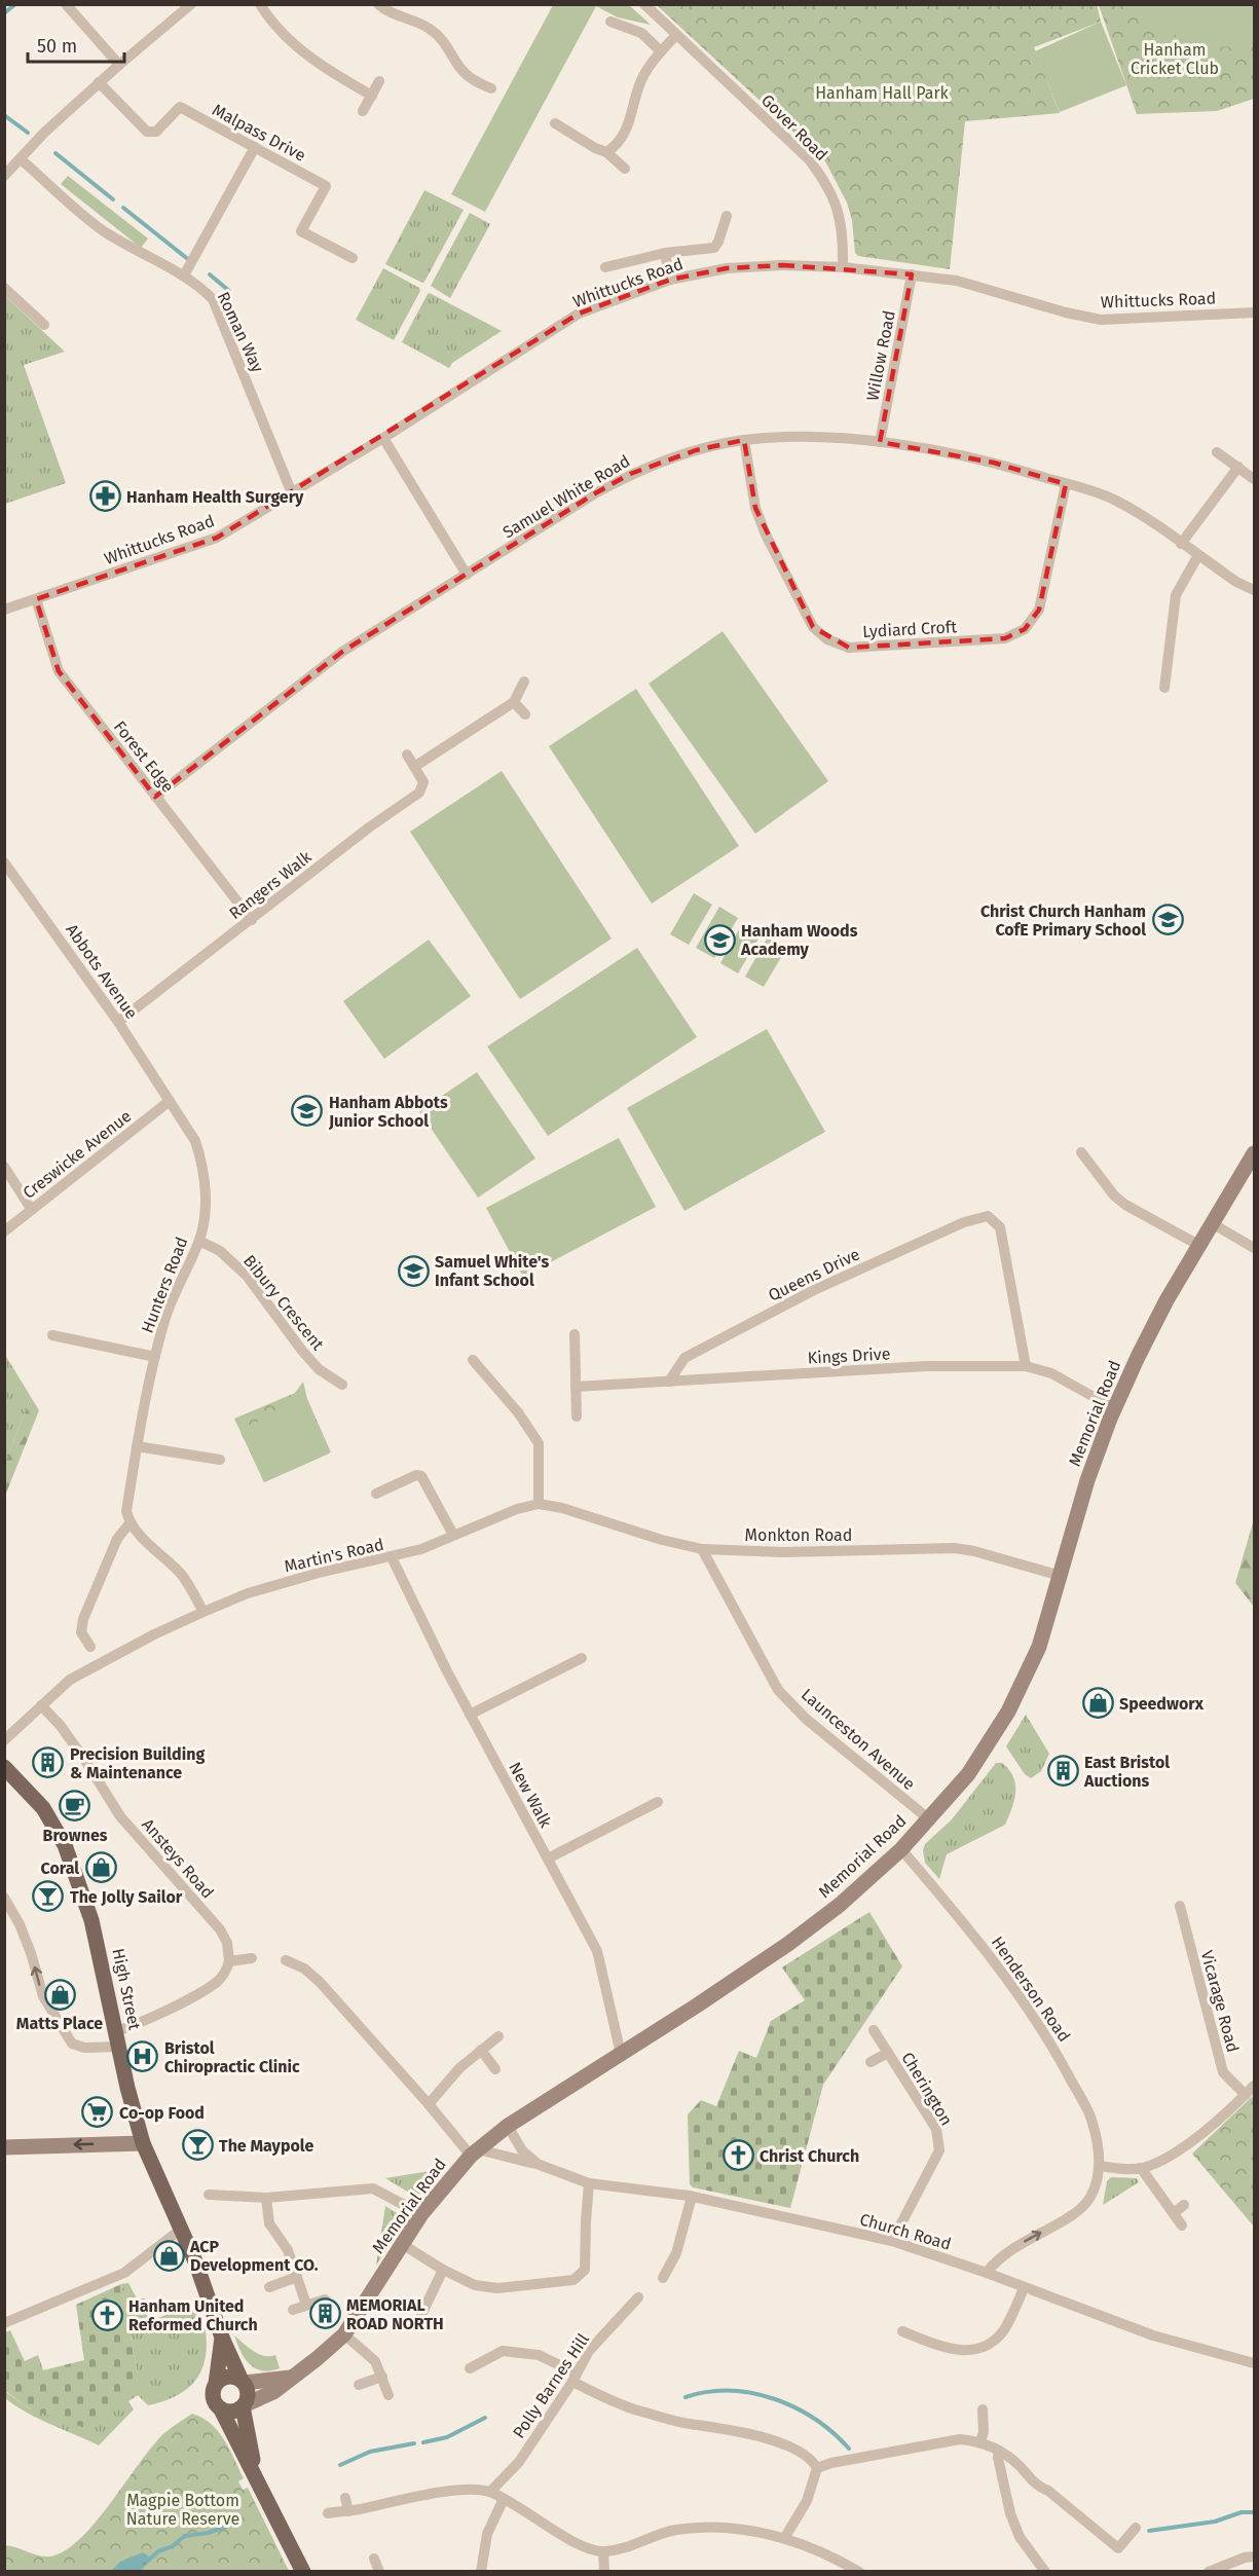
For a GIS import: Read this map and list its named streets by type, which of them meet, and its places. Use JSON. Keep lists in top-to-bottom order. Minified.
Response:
{"streets":{"main road":["High Street"],"street":["Gover Road","Malpass Drive","Whittucks Road","Roman Way","Willow Road","Samuel White Road","Lydiard Croft","Forest Edge","Rangers Walk","Abbots Avenue","Creswicke Avenue","Queens Drive","Hunters Road","Bibury Crescent","Kings Drive","Memorial Road","Monkton Road","Martin's Road","Launceston Avenue","New Walk","Ansteys Road","Henderson Road","Vicarage Road","Cherington","Church Road","Polly Barnes Hill"]},"crossings":[["Gover Road","Whittucks Road"],["Whittucks Road","Roman Way"],["Whittucks Road","Willow Road"],["Whittucks Road","Forest Edge"],["Willow Road","Samuel White Road"],["Samuel White Road","Lydiard Croft"],["Samuel White Road","Forest Edge"],["Forest Edge","Rangers Walk"],["Rangers Walk","Abbots Avenue"],["Abbots Avenue","Creswicke Avenue"],["Abbots Avenue","Hunters Road"],["Creswicke Avenue","Hunters Road"],["Queens Drive","Kings Drive"],["Hunters Road","Bibury Crescent"],["Kings Drive","Memorial Road"],["Memorial Road","Monkton Road"],["Memorial Road","Launceston Avenue"],["Memorial Road","New Walk"],["Memorial Road","High Street"],["Memorial Road","Henderson Road"],["Memorial Road","Church Road"],["Monkton Road","Martin's Road"],["Monkton Road","Launceston Avenue"],["Martin's Road","New Walk"],["Martin's Road","Ansteys Road"],["Cherington","Church Road"]],"parks":["Hanham Cricket Club","Hanham Hall Park","Magpie Bottom Nature Reserve"],"places":{"pharmacy":["Hanham Health Surgery"],"school or university":["Christ Church Hanham CofE Primary School","Hanham Woods Academy","Hanham Abbots Junior School","Samuel White's Infant School"],"shop":["Speedworx","Coral","Matts Place","ACP Development CO."],"building":["Precision Building & Maintenance","East Bristol Auctions","MEMORIAL ROAD NORTH"],"cafe":["Brownes"],"bar":["The Jolly Sailor","The Maypole"],"hospital":["Bristol Chiropractic Clinic"],"supermarket":["Co-op Food"],"church":["Christ Church","Hanham United Reformed Church"]},"scale_bar":"50 m"}
